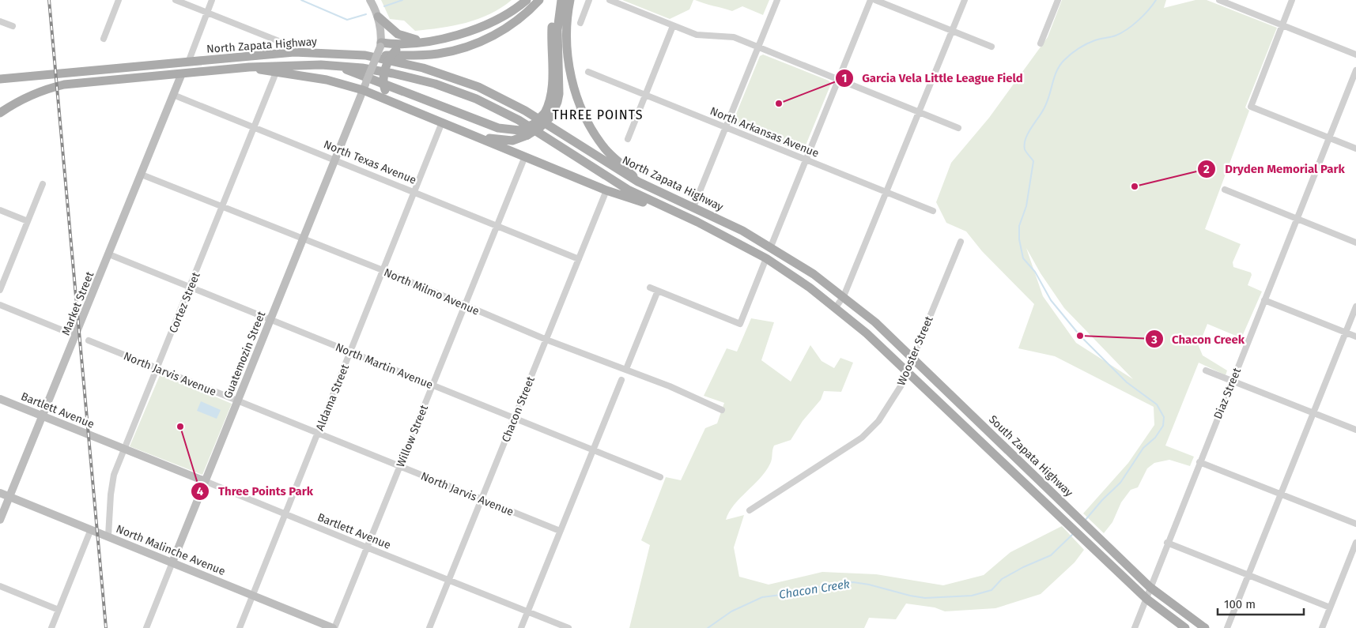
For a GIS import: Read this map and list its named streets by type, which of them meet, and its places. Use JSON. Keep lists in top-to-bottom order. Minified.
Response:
{"streets":{"main road":["North Zapata Highway","Market Street","Guatemozin Street","Bartlett Avenue","South Zapata Highway","North Malinche Avenue"],"street":["North Arkansas Avenue","North Texas Avenue","North Milmo Avenue","Cortez Street","Wooster Street","North Martin Avenue","North Jarvis Avenue","Diaz Street","Aldama Street","Chacon Street","Willow Street"]},"crossings":[["North Zapata Highway","South Zapata Highway"],["North Texas Avenue","Cortez Street"],["North Texas Avenue","Market Street"],["North Texas Avenue","Guatemozin Street"],["North Texas Avenue","Aldama Street"],["North Texas Avenue","Chacon Street"],["North Texas Avenue","Willow Street"],["North Milmo Avenue","Cortez Street"],["North Milmo Avenue","Market Street"],["North Milmo Avenue","Guatemozin Street"],["North Milmo Avenue","Aldama Street"],["North Milmo Avenue","Chacon Street"],["North Milmo Avenue","Willow Street"],["Cortez Street","North Martin Avenue"],["Cortez Street","North Jarvis Avenue"],["Cortez Street","Bartlett Avenue"],["Cortez Street","North Malinche Avenue"],["Market Street","North Martin Avenue"],["Market Street","Bartlett Avenue"],["Market Street","North Malinche Avenue"],["Wooster Street","South Zapata Highway"],["Guatemozin Street","North Martin Avenue"],["Guatemozin Street","North Jarvis Avenue"],["Guatemozin Street","Bartlett Avenue"],["Guatemozin Street","North Malinche Avenue"],["North Martin Avenue","Aldama Street"],["North Martin Avenue","Chacon Street"],["North Martin Avenue","Willow Street"],["North Jarvis Avenue","Aldama Street"],["North Jarvis Avenue","Chacon Street"],["North Jarvis Avenue","Willow Street"],["Diaz Street","South Zapata Highway"],["Aldama Street","Bartlett Avenue"],["Aldama Street","North Malinche Avenue"],["Chacon Street","Bartlett Avenue"],["Bartlett Avenue","Willow Street"],["Willow Street","North Malinche Avenue"]],"districts":["THREE POINTS"],"water":["Chacon Creek"],"places":["Garcia Vela Little League Field","Dryden Memorial Park","Chacon Creek","Three Points Park"],"scale_bar":"100 m"}
